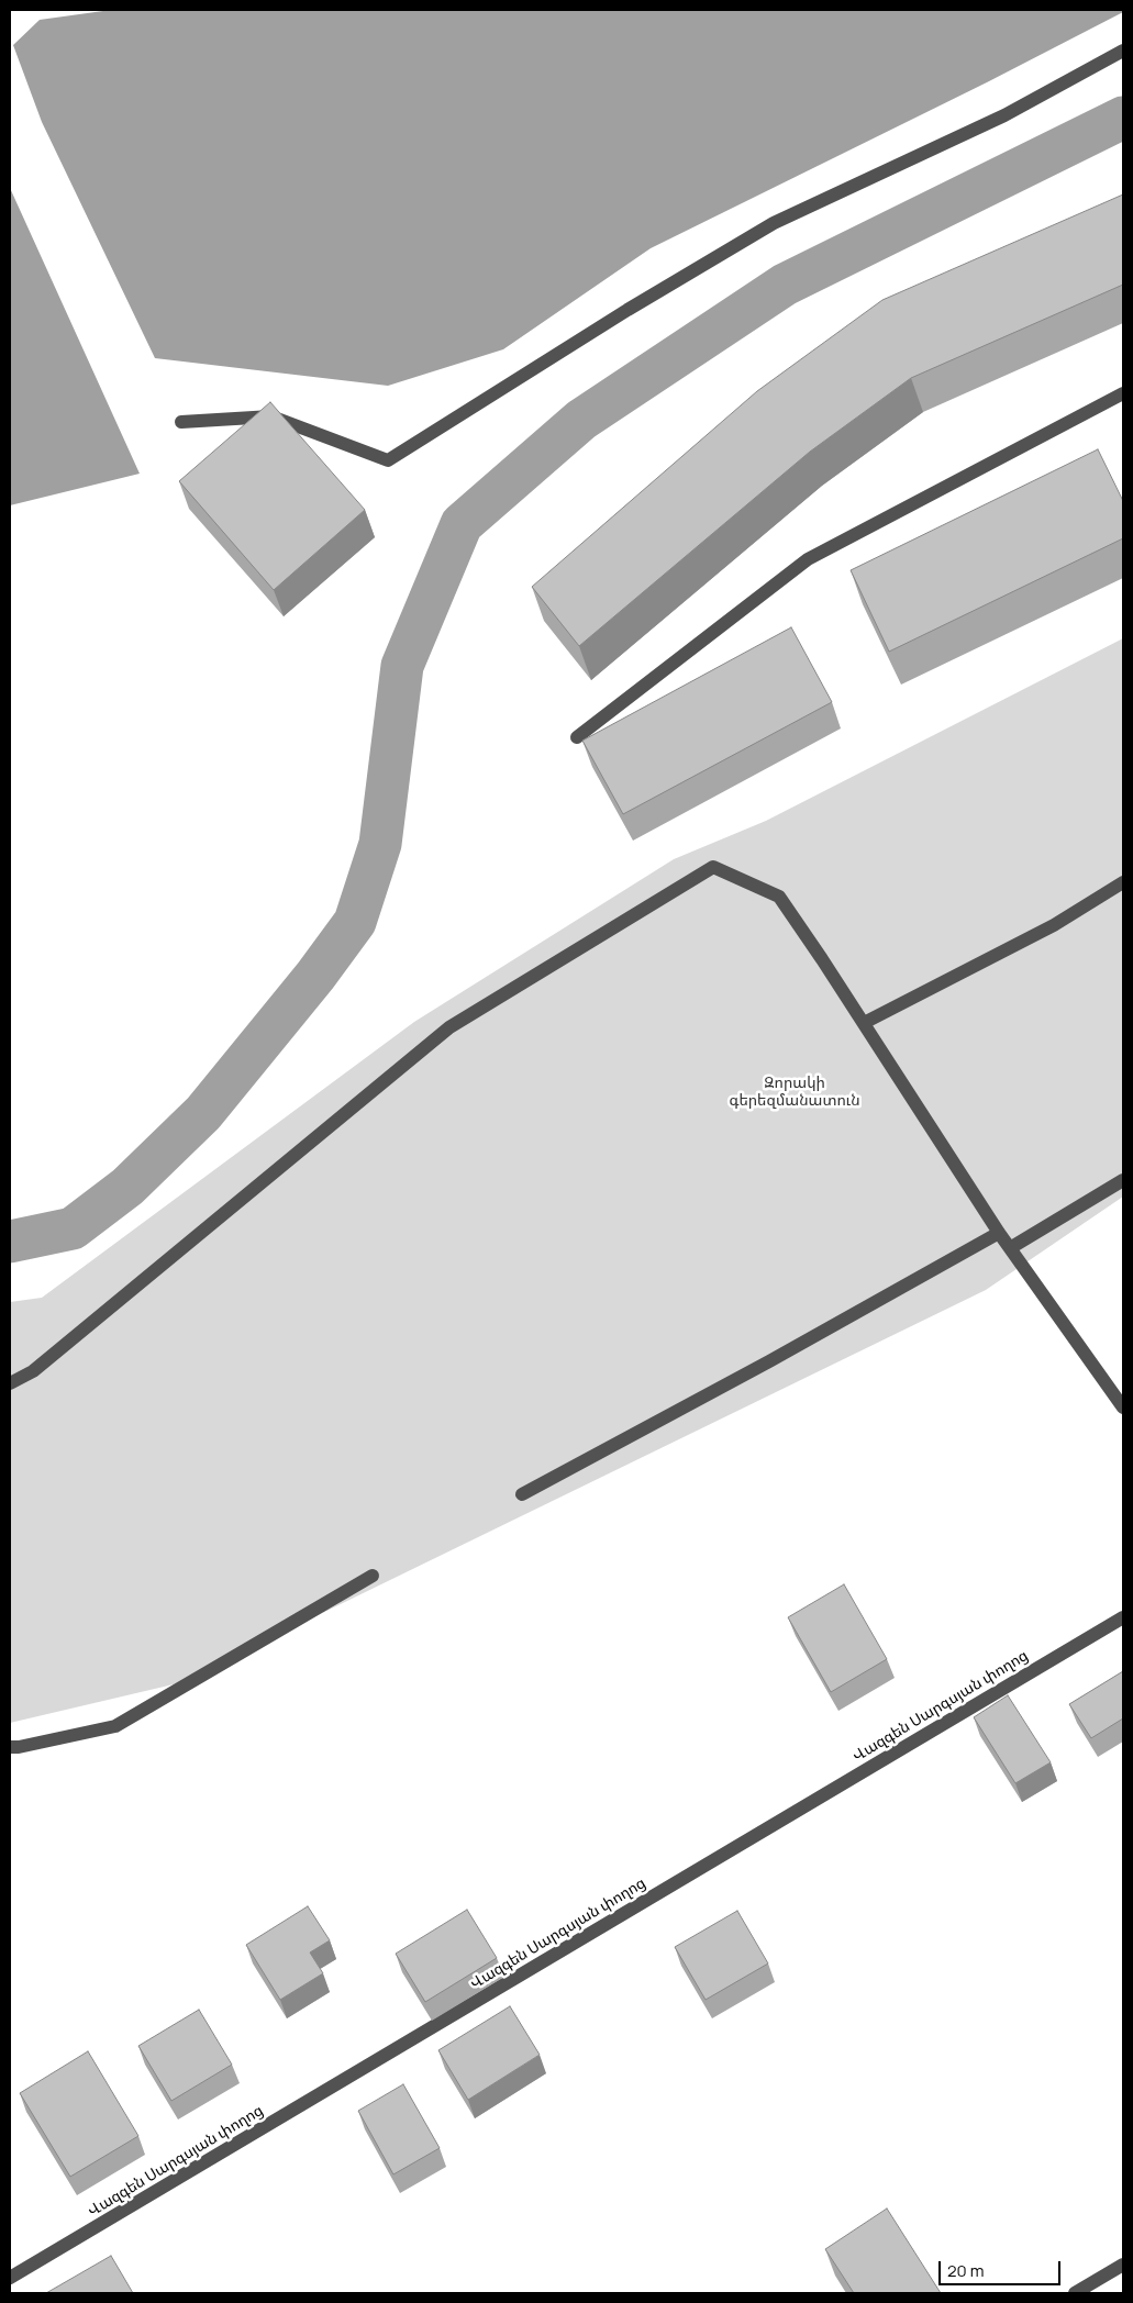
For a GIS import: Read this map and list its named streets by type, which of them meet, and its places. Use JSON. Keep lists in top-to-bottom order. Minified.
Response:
{"streets":{"street":["Վազգեն Սարգսյան փողոց"]},"parks":["Զորակի գերեզմանատուն"],"scale_bar":"20 m"}
